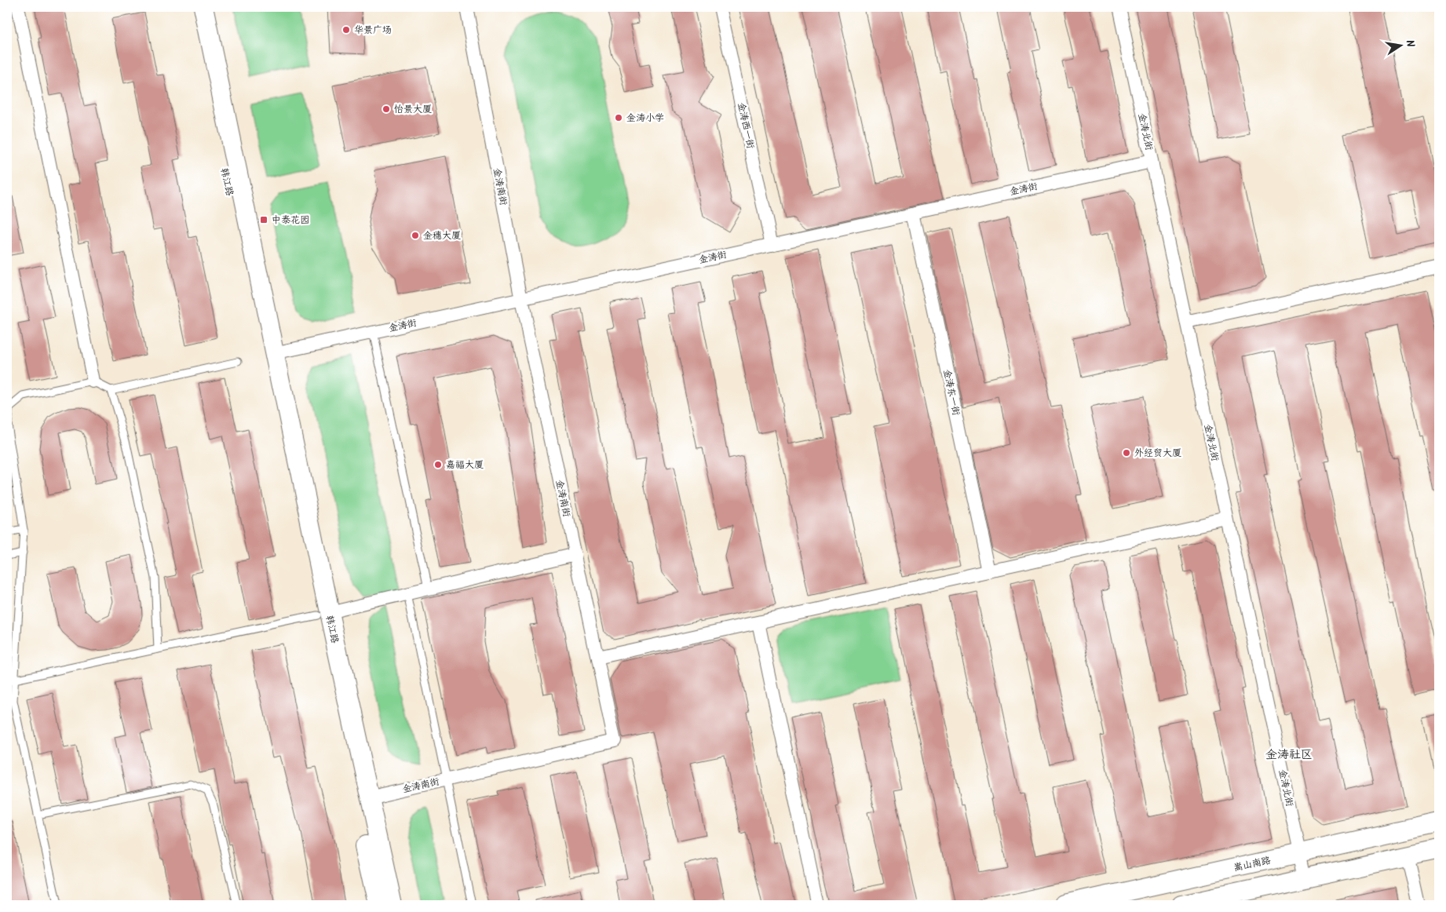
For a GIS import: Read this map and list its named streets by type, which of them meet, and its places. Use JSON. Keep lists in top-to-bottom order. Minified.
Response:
{"streets":{"street":["金涛西一街","金涛北街","韩江路","金涛南街","金涛街","金涛东一街","嵩山南路"]},"crossings":[["金涛西一街","金涛街"],["金涛北街","金涛街"],["金涛北街","嵩山南路"],["韩江路","金涛南街"],["韩江路","金涛街"],["金涛南街","金涛街"],["金涛街","金涛东一街"]],"districts":["金涛社区"],"places":{"other":["华景广场","怡景大厦","金涛小学","金穗大厦","外经贸大厦","嘉福大厦"],"transit":["中泰花园"]},"north":"right"}
